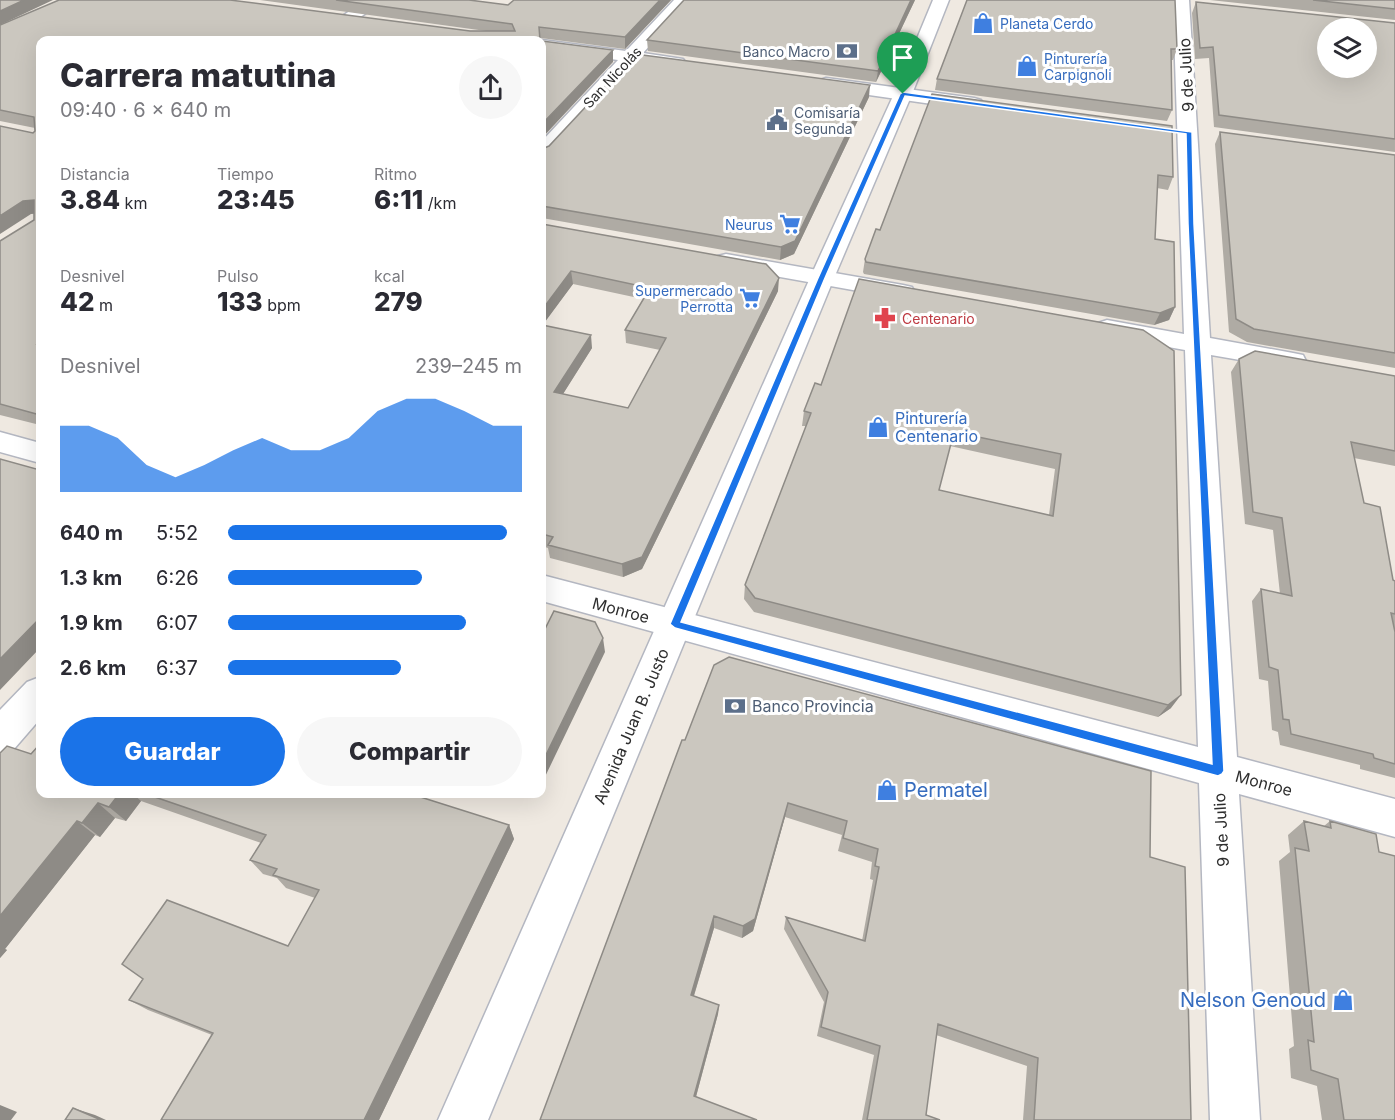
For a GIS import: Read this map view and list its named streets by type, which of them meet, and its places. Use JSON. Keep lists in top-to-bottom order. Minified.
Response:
{"streets":{"street":["9 de Julio","San Nicolás","Monroe","Avenida Juan B. Justo"]},"crossings":[["9 de Julio","Monroe"],["Monroe","Avenida Juan B. Justo"]],"places":{"shop":["Planeta Cerdo","Pinturería Carpignoli","Pinturería Centenario","Permatel","Nelson Genoud"],"bank":["Banco Macro","Banco Provincia"],"public building":["Comisaría Segunda"],"supermarket":["Neurus","Supermercado Perrotta"],"pharmacy":["Centenario"]},"page":{"heading":["Carrera matutina","09:40 · 6 × 640 m"],"stats":[["Distancia","3.84 km"],["Tiempo","23:45"],["Ritmo","6:11 /km"],["Desnivel","42 m"],["Pulso","133 bpm"],["kcal","279"]],"chart":["Desnivel","239–245 m"],"list":[{"name":"640 m","note":"5:52"},{"name":"1.3 km","note":"6:26"},{"name":"1.9 km","note":"6:07"},{"name":"2.6 km","note":"6:37"}],"buttons":["Guardar","Compartir"]}}
